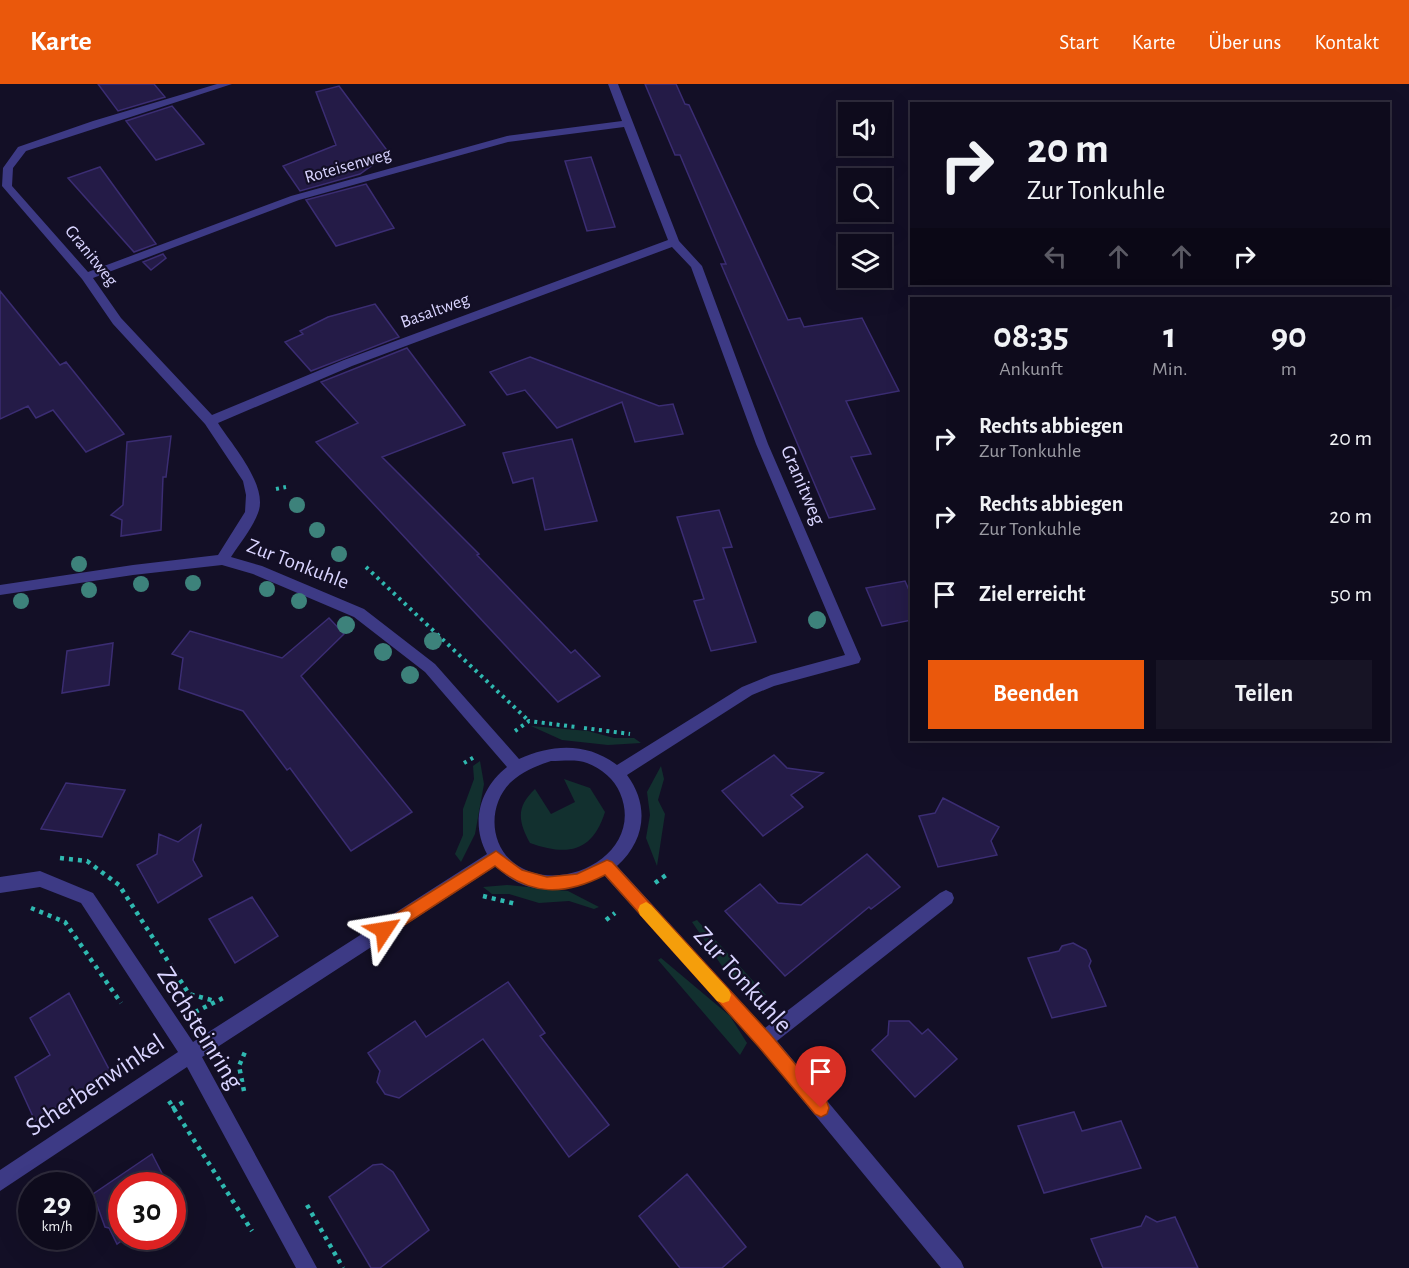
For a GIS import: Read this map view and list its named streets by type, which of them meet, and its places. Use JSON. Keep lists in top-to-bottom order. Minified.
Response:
{"streets":{"street":["Roteisenweg","Granitweg","Basaltweg","Zur Tonkuhle","Zechsteinring","Scherbenwinkel"]},"crossings":[["Roteisenweg","Granitweg"],["Granitweg","Basaltweg"],["Granitweg","Zur Tonkuhle"],["Zechsteinring","Scherbenwinkel"]],"page":{"header":"Karte","nav":["Start","Karte","Über uns","Kontakt"],"turn":["20 m","Zur Tonkuhle"],"eta":["08:35","Ankunft","1","Min.","90","m"],"list":[{"name":"Rechts abbiegen","note":"Zur Tonkuhle","value":"20 m"},{"name":"Rechts abbiegen","note":"Zur Tonkuhle","value":"20 m"},{"name":"Ziel erreicht","value":"50 m"}],"buttons":["Beenden","Teilen"],"speed":"29 km/h","limit":"30"}}
